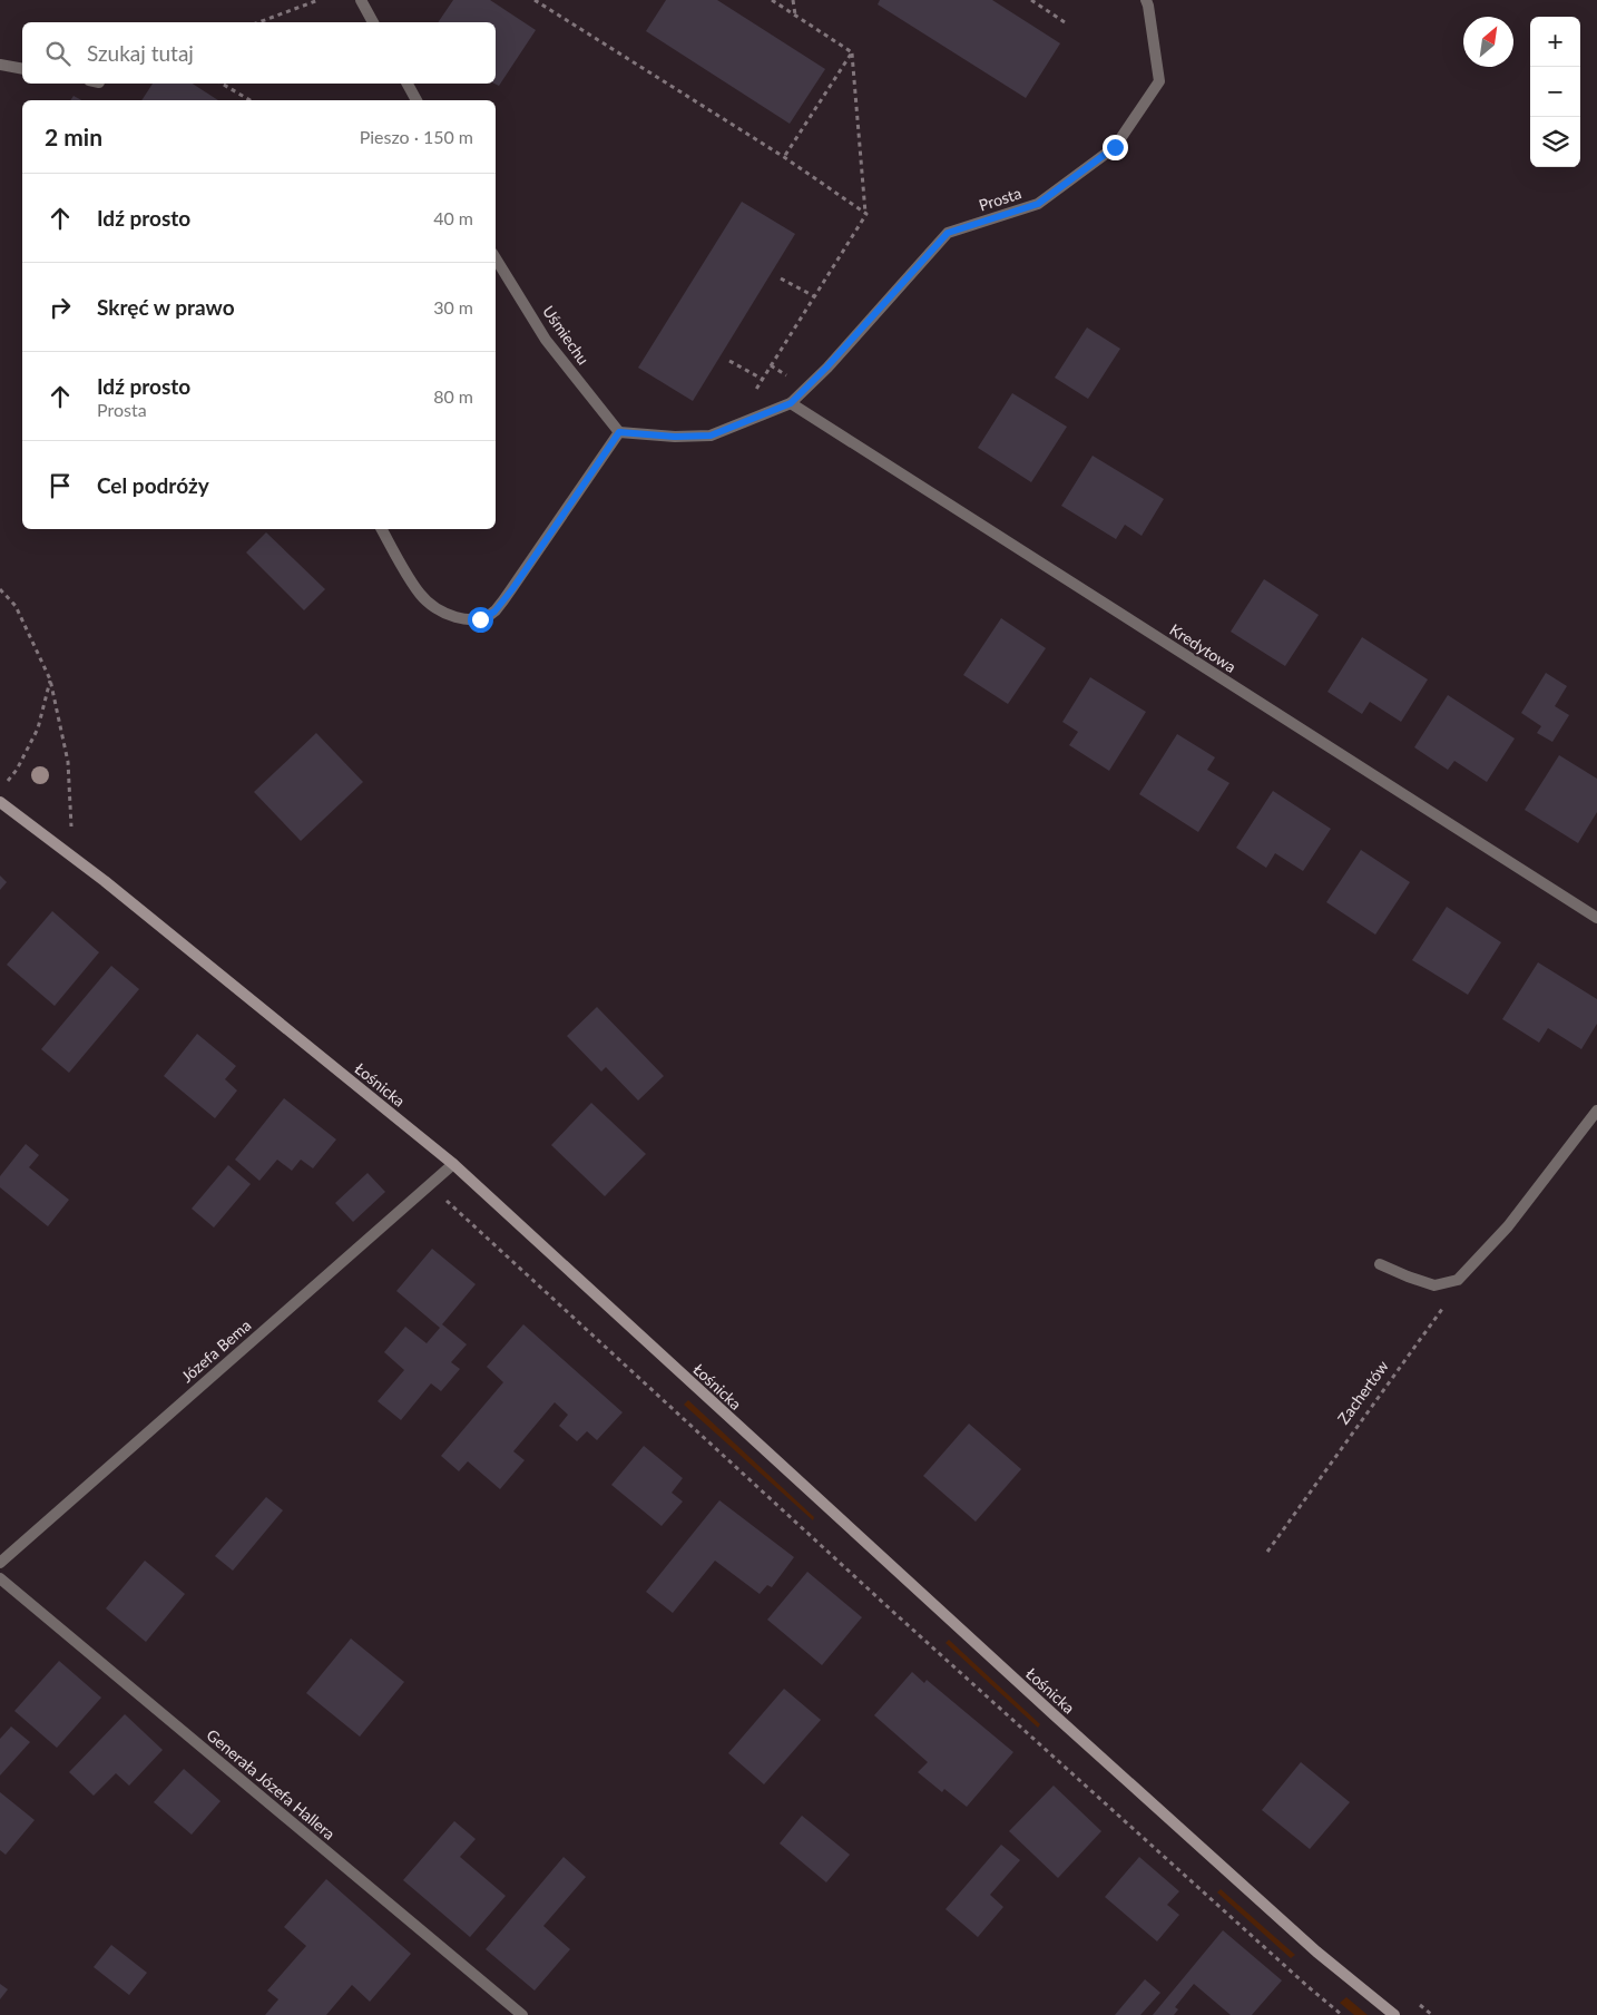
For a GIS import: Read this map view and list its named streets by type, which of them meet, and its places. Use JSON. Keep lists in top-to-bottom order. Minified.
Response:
{"streets":{"street":["Prosta","Uśmiechu","Kredytowa","Łośnicka","Józefa Bema","Generała Józefa Hallera"],"path":["Zachertów"]},"crossings":[["Prosta","Kredytowa"],["Łośnicka","Józefa Bema"]],"north":"top right","page":{"map_buttons":["+","−"],"search":"Szukaj tutaj","heading":["2 min","Pieszo · 150 m"],"list":[["Idź prosto","40 m"],["Skręć w prawo","30 m"],["Idź prosto","Prosta","80 m"],"Cel podróży"]}}
